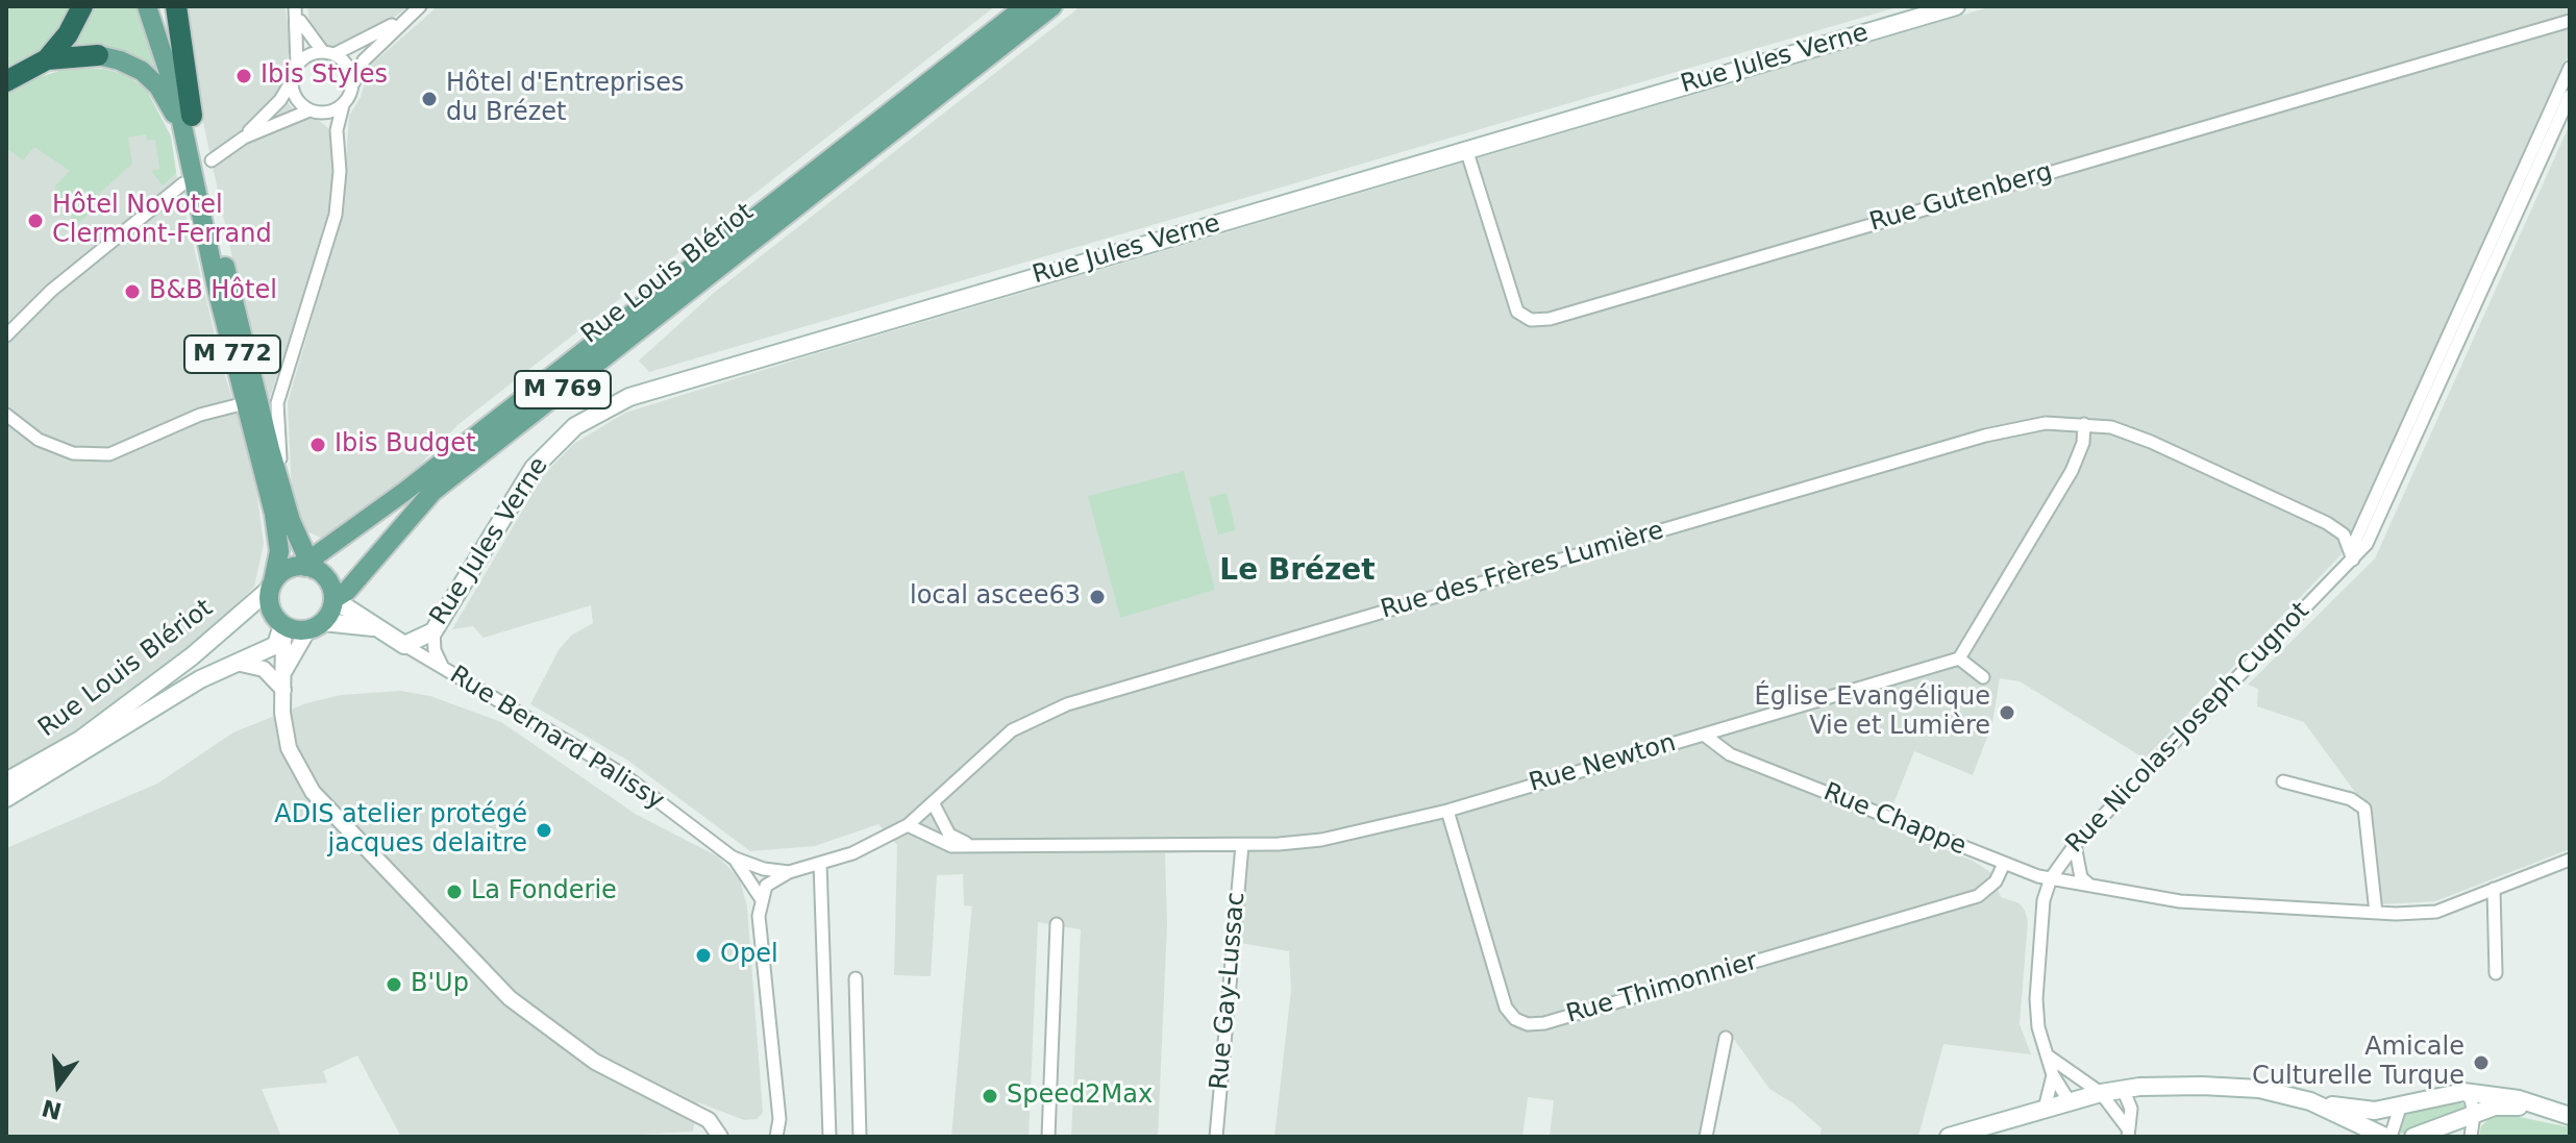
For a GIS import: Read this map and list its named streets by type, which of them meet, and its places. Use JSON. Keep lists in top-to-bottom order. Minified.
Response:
{"streets":{"main road":["Rue Jules Verne","Rue Louis Blériot","M 772","M 769","Rue Bernard Palissy"],"street":["Rue Gutenberg","Rue des Frères Lumière","Rue Nicolas-Joseph Cugnot","Rue Newton","Rue Chappe","Rue Thimonnier","Rue Gay-Lussac"]},"crossings":[["Rue Jules Verne","Rue Gutenberg"],["Rue Jules Verne","Rue Bernard Palissy"],["Rue Louis Blériot","M 772"],["Rue Louis Blériot","Rue Bernard Palissy"],["M 772","Rue Bernard Palissy"],["Rue des Frères Lumière","Rue Nicolas-Joseph Cugnot"],["Rue des Frères Lumière","Rue Bernard Palissy"],["Rue des Frères Lumière","Rue Newton"],["Rue Nicolas-Joseph Cugnot","Rue Chappe"],["Rue Newton","Rue Chappe"],["Rue Newton","Rue Thimonnier"],["Rue Newton","Rue Gay-Lussac"],["Rue Chappe","Rue Thimonnier"]],"districts":["Le Brézet"],"places":["Ibis Styles","Hôtel d'Entreprises du Brézet","Hôtel Novotel Clermont-Ferrand","B&B Hôtel","Ibis Budget","local ascee63","Église Evangélique Vie et Lumière","ADIS atelier protégé jacques delaitre","La Fonderie","Opel","B'Up","Amicale Culturelle Turque","Speed2Max"],"north":"bottom"}
